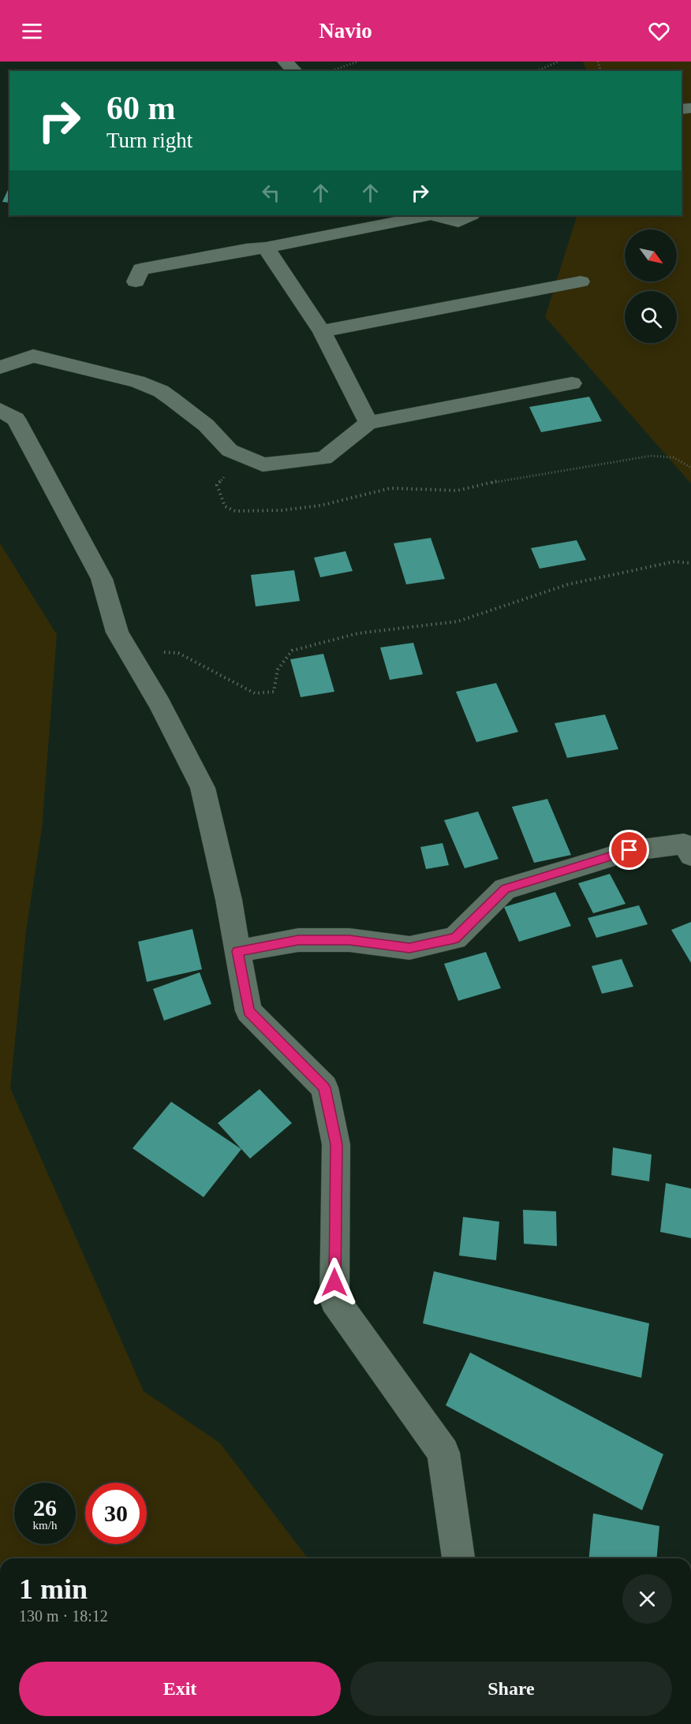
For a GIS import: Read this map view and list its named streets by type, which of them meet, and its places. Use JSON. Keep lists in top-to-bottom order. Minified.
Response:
{"north":"bottom right","page":{"header":"Navio","turn":["60 m","Turn right"],"speed":"26 km/h","limit":"30","heading":["1 min","130 m · 18:12"],"buttons":["Exit","Share"]}}
